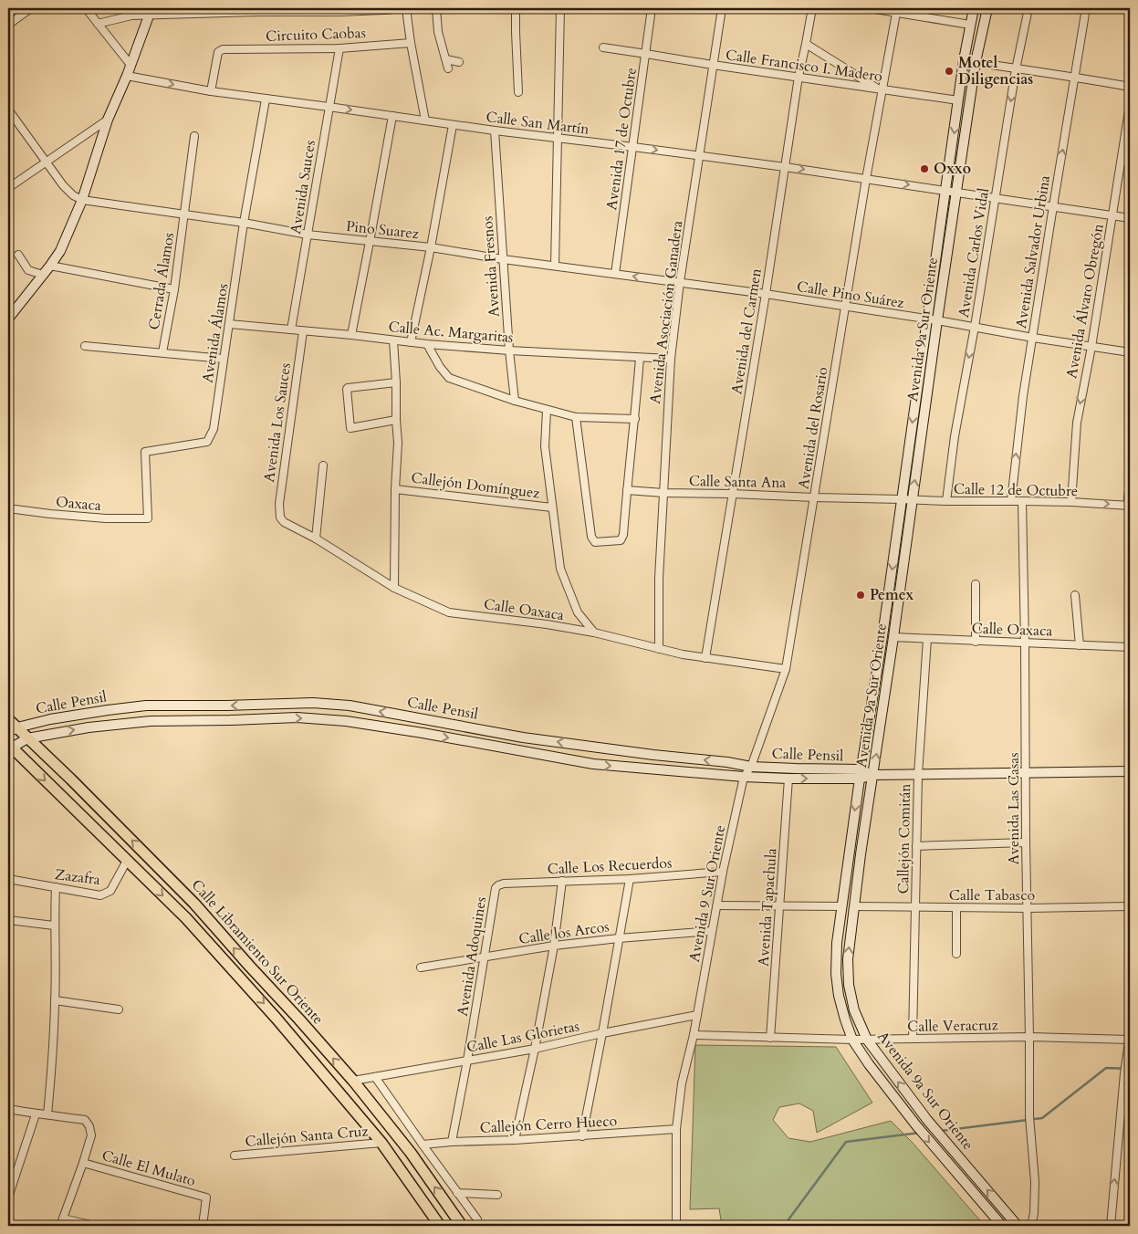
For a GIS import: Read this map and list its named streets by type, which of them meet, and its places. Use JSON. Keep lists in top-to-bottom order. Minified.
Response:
{"streets":{"main road":["Avenida 9a Sur Oriente","Calle Pensil","Calle Libramiento Sur Oriente"],"street":["Circuito Caobas","Calle Francisco I. Madero","Calle San Martín","Avenida 17 de Octubre","Avenida Sauces","Pino Suarez","Avenida Salvador Urbina","Avenida Carlos Vidal","Avenida Fresnos","Cerrada Álamos","Calle Pino Suárez","Avenida Álvaro Obregón","Avenida Asociación Ganadera","Avenida del Carmen","Calle Ac. Margaritas","Avenida Álamos","Avenida Los Sauces","Avenida del Rosario","Calle Santa Ana","Callejón Domínguez","Calle 12 de Octubre","Oaxaca","Calle Oaxaca","Avenida Las Casas","Callejón Comitán","Calle Los Recuerdos","Zazafra","Avenida 9 Sur Oriente","Calle Tabasco","Avenida Tapachula","Calle los Arcos","Avenida Adoquines","Calle Veracruz","Calle Las Glorietas","Callejón Cerro Hueco","Callejón Santa Cruz","Calle El Mulato"]},"crossings":[["Circuito Caobas","Calle San Martín"],["Circuito Caobas","Avenida Sauces"],["Calle Francisco I. Madero","Avenida 17 de Octubre"],["Calle Francisco I. Madero","Avenida Asociación Ganadera"],["Calle Francisco I. Madero","Avenida 9a Sur Oriente"],["Calle Francisco I. Madero","Avenida del Carmen"],["Calle Francisco I. Madero","Avenida del Rosario"],["Calle San Martín","Avenida 17 de Octubre"],["Calle San Martín","Avenida Sauces"],["Calle San Martín","Avenida Salvador Urbina"],["Calle San Martín","Avenida Carlos Vidal"],["Calle San Martín","Avenida Fresnos"],["Calle San Martín","Avenida Álvaro Obregón"],["Calle San Martín","Avenida Asociación Ganadera"],["Calle San Martín","Avenida 9a Sur Oriente"],["Calle San Martín","Avenida del Carmen"],["Calle San Martín","Avenida Álamos"],["Calle San Martín","Avenida del Rosario"],["Avenida 17 de Octubre","Pino Suarez"],["Avenida Sauces","Pino Suarez"],["Avenida Sauces","Calle Ac. Margaritas"],["Pino Suarez","Avenida Fresnos"],["Pino Suarez","Cerrada Álamos"],["Pino Suarez","Calle Pino Suárez"],["Pino Suarez","Avenida Asociación Ganadera"],["Pino Suarez","Avenida Álamos"],["Avenida Salvador Urbina","Calle Pino Suárez"],["Avenida Salvador Urbina","Calle 12 de Octubre"],["Avenida Carlos Vidal","Calle Pino Suárez"],["Avenida Carlos Vidal","Calle 12 de Octubre"],["Avenida Fresnos","Calle Ac. Margaritas"],["Calle Pino Suárez","Avenida Álvaro Obregón"],["Calle Pino Suárez","Avenida Asociación Ganadera"],["Calle Pino Suárez","Avenida 9a Sur Oriente"],["Calle Pino Suárez","Avenida del Carmen"],["Calle Pino Suárez","Avenida del Rosario"],["Avenida Álvaro Obregón","Calle 12 de Octubre"],["Avenida Asociación Ganadera","Calle Ac. Margaritas"],["Avenida Asociación Ganadera","Calle Santa Ana"],["Avenida Asociación Ganadera","Calle Oaxaca"],["Avenida 9a Sur Oriente","Calle Santa Ana"],["Avenida 9a Sur Oriente","Calle 12 de Octubre"],["Avenida 9a Sur Oriente","Calle Oaxaca"],["Avenida 9a Sur Oriente","Calle Pensil"],["Avenida 9a Sur Oriente","Calle Tabasco"],["Avenida 9a Sur Oriente","Calle Veracruz"],["Avenida del Carmen","Calle Santa Ana"],["Avenida del Carmen","Calle Oaxaca"],["Calle Ac. Margaritas","Avenida Álamos"],["Calle Ac. Margaritas","Avenida Los Sauces"],["Avenida Álamos","Oaxaca"],["Avenida Los Sauces","Calle Oaxaca"],["Avenida del Rosario","Calle Santa Ana"],["Avenida del Rosario","Calle Oaxaca"],["Avenida del Rosario","Calle Pensil"],["Avenida del Rosario","Avenida 9 Sur Oriente"],["Calle Santa Ana","Calle 12 de Octubre"],["Calle 12 de Octubre","Avenida Las Casas"],["Calle Oaxaca","Avenida Las Casas"],["Calle Oaxaca","Callejón Comitán"],["Calle Pensil","Avenida Las Casas"],["Calle Pensil","Callejón Comitán"],["Calle Pensil","Avenida 9 Sur Oriente"],["Calle Pensil","Avenida Tapachula"],["Calle Pensil","Calle Libramiento Sur Oriente"],["Avenida Las Casas","Calle Tabasco"],["Avenida Las Casas","Calle Veracruz"],["Callejón Comitán","Calle Tabasco"],["Callejón Comitán","Calle Veracruz"],["Calle Los Recuerdos","Avenida 9 Sur Oriente"],["Calle Los Recuerdos","Avenida Adoquines"],["Zazafra","Calle Libramiento Sur Oriente"],["Avenida 9 Sur Oriente","Calle los Arcos"],["Avenida 9 Sur Oriente","Calle Veracruz"],["Avenida 9 Sur Oriente","Calle Las Glorietas"],["Avenida 9 Sur Oriente","Callejón Cerro Hueco"],["Avenida Tapachula","Calle Veracruz"],["Calle los Arcos","Avenida Adoquines"],["Calle Libramiento Sur Oriente","Calle Las Glorietas"],["Calle Libramiento Sur Oriente","Callejón Santa Cruz"],["Avenida Adoquines","Calle Las Glorietas"],["Avenida Adoquines","Callejón Cerro Hueco"]],"one_way":["Calle San Martín","Avenida Salvador Urbina","Avenida Carlos Vidal","Avenida Álvaro Obregón"],"places":["Motel Diligencias","Oxxo","Pemex"]}
